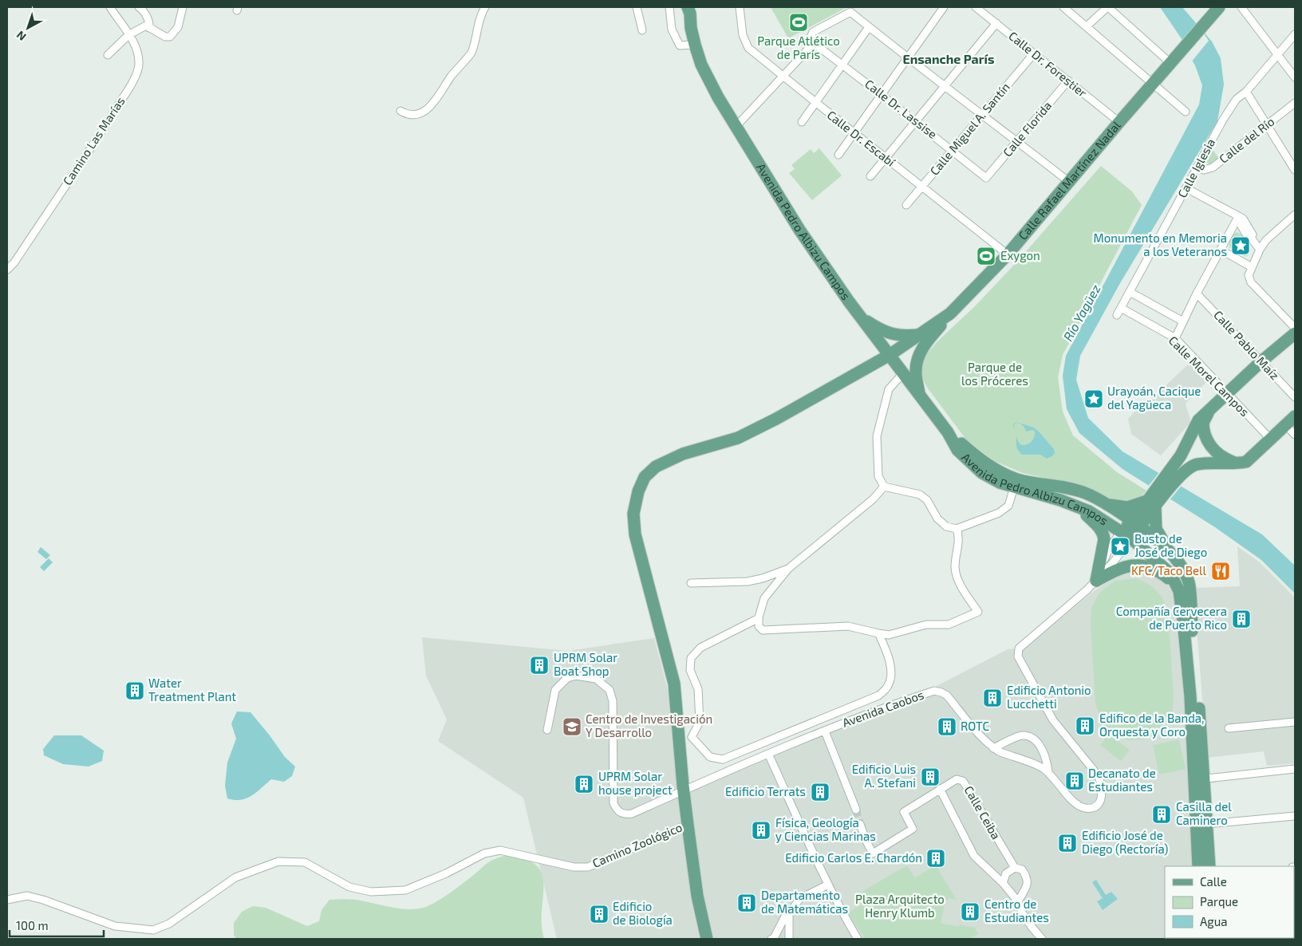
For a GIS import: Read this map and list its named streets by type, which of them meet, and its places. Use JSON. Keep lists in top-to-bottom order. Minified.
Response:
{"streets":{"main road":["Calle Rafael Martínez Nadal","Avenida Pedro Albizu Campos"],"street":["Calle Dr. Forestier","Calle Dr. Lassise","Calle Miguel A. Santín","Calle Florida","Calle Dr. Escabí","Calle del Río","Camino Las Marías","Calle Iglesia","Calle Pablo Maíz","Calle Morel Campos","Avenida Caobos","Calle Ceiba","Camino Zoológico"]},"crossings":[["Calle Dr. Forestier","Calle Miguel A. Santín"],["Calle Dr. Forestier","Calle Florida"],["Calle Dr. Forestier","Calle Rafael Martínez Nadal"],["Calle Dr. Lassise","Calle Miguel A. Santín"],["Calle Dr. Lassise","Calle Florida"],["Calle Miguel A. Santín","Calle Dr. Escabí"],["Calle Dr. Escabí","Calle Rafael Martínez Nadal"],["Calle del Río","Calle Iglesia"],["Calle Iglesia","Calle Morel Campos"],["Calle Rafael Martínez Nadal","Avenida Pedro Albizu Campos"],["Calle Rafael Martínez Nadal","Avenida Caobos"],["Calle Rafael Martínez Nadal","Camino Zoológico"],["Avenida Pedro Albizu Campos","Avenida Caobos"]],"districts":["Ensanche París"],"water":["Río Yagüez"],"parks":["Parque de los Próceres","Plaza Arquitecto Henry Klumb"],"places":{"sports":["Parque Atlético de París","Exygon"],"place":["Monumento en Memoria a los Veteranos","Urayoán, Cacique del Yagüeca","Busto de José de Diego"],"restaurant":["KFC/Taco Bell"],"building":["Compañía Cervecera de Puerto Rico","UPRM Solar Boat Shop","Water Treatment Plant","Edificio Antonio Lucchetti","Edifico de la Banda, Orquesta y Coro","ROTC","Edificio Luis A. Stefani","Decanato de Estudiantes","UPRM Solar house project","Edificio Terrats","Casilla del Caminero","Física, Geología y Ciencias Marinas","Edificio José de Diego (Rectoría)","Edificio Carlos E. Chardón","Departamento de Matemáticas","Centro de Estudiantes","Edificio de Biología"],"school or university":["Centro de Investigación Y Desarrollo"]},"legend":["Calle","Parque","Agua"],"scale_bar":"100 m","north":"bottom left"}
